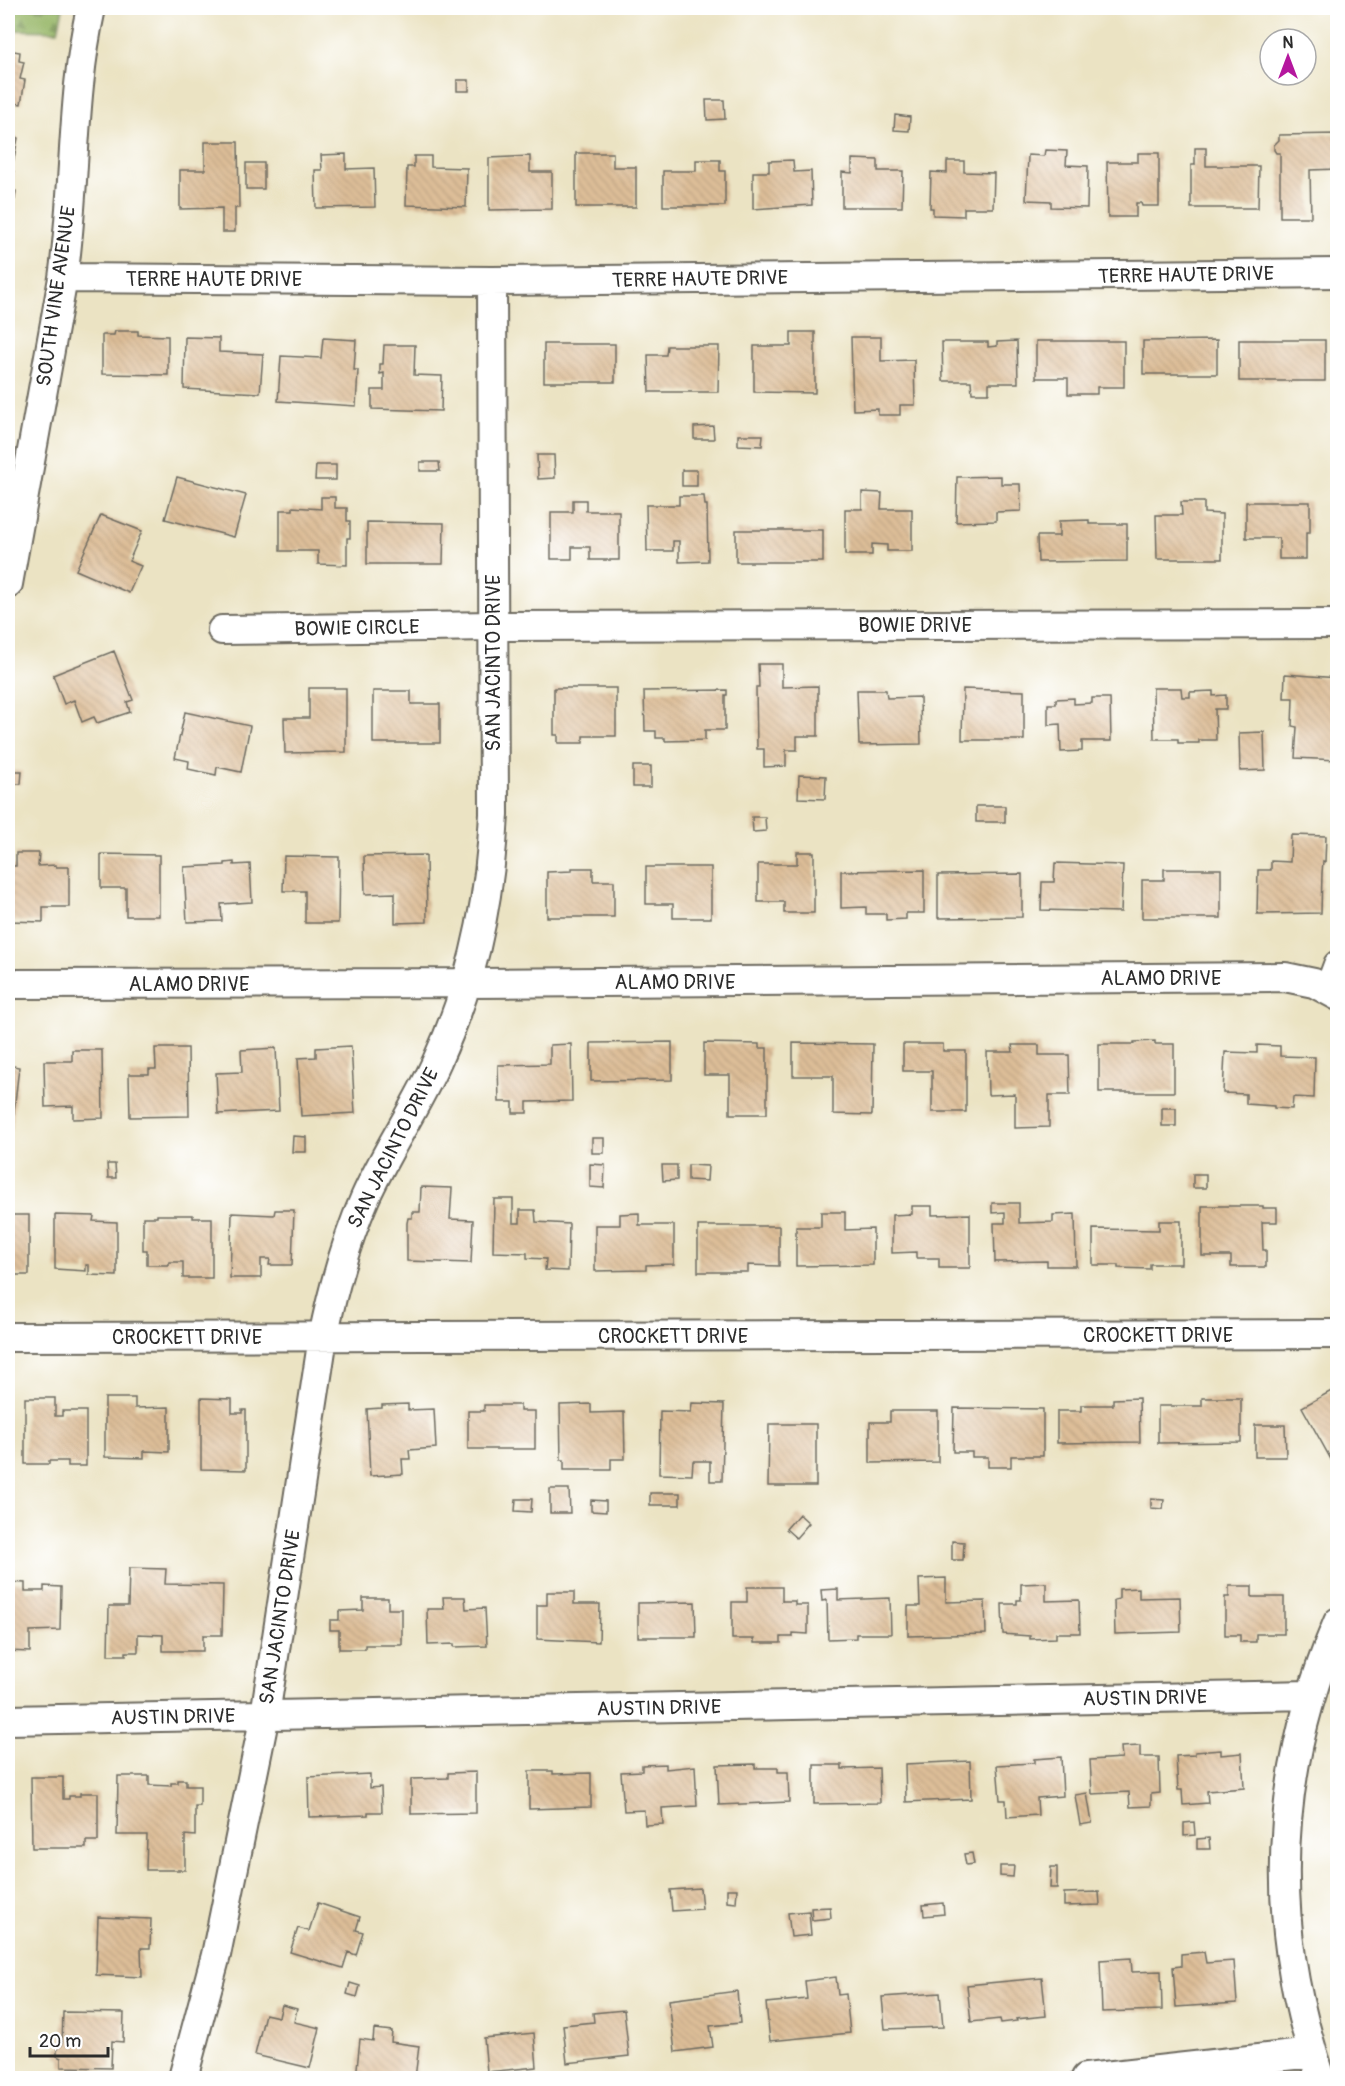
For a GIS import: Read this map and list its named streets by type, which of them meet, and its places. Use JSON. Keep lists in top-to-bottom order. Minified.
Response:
{"streets":{"street":["TERRE HAUTE DRIVE","SOUTH VINE AVENUE","BOWIE DRIVE","BOWIE CIRCLE","SAN JACINTO DRIVE","ALAMO DRIVE","CROCKETT DRIVE","AUSTIN DRIVE"]},"crossings":[["TERRE HAUTE DRIVE","SOUTH VINE AVENUE"],["TERRE HAUTE DRIVE","SAN JACINTO DRIVE"],["BOWIE DRIVE","BOWIE CIRCLE"],["BOWIE DRIVE","SAN JACINTO DRIVE"],["BOWIE CIRCLE","SAN JACINTO DRIVE"],["SAN JACINTO DRIVE","ALAMO DRIVE"],["SAN JACINTO DRIVE","CROCKETT DRIVE"],["SAN JACINTO DRIVE","AUSTIN DRIVE"]],"scale_bar":"20 m","north":"top"}
